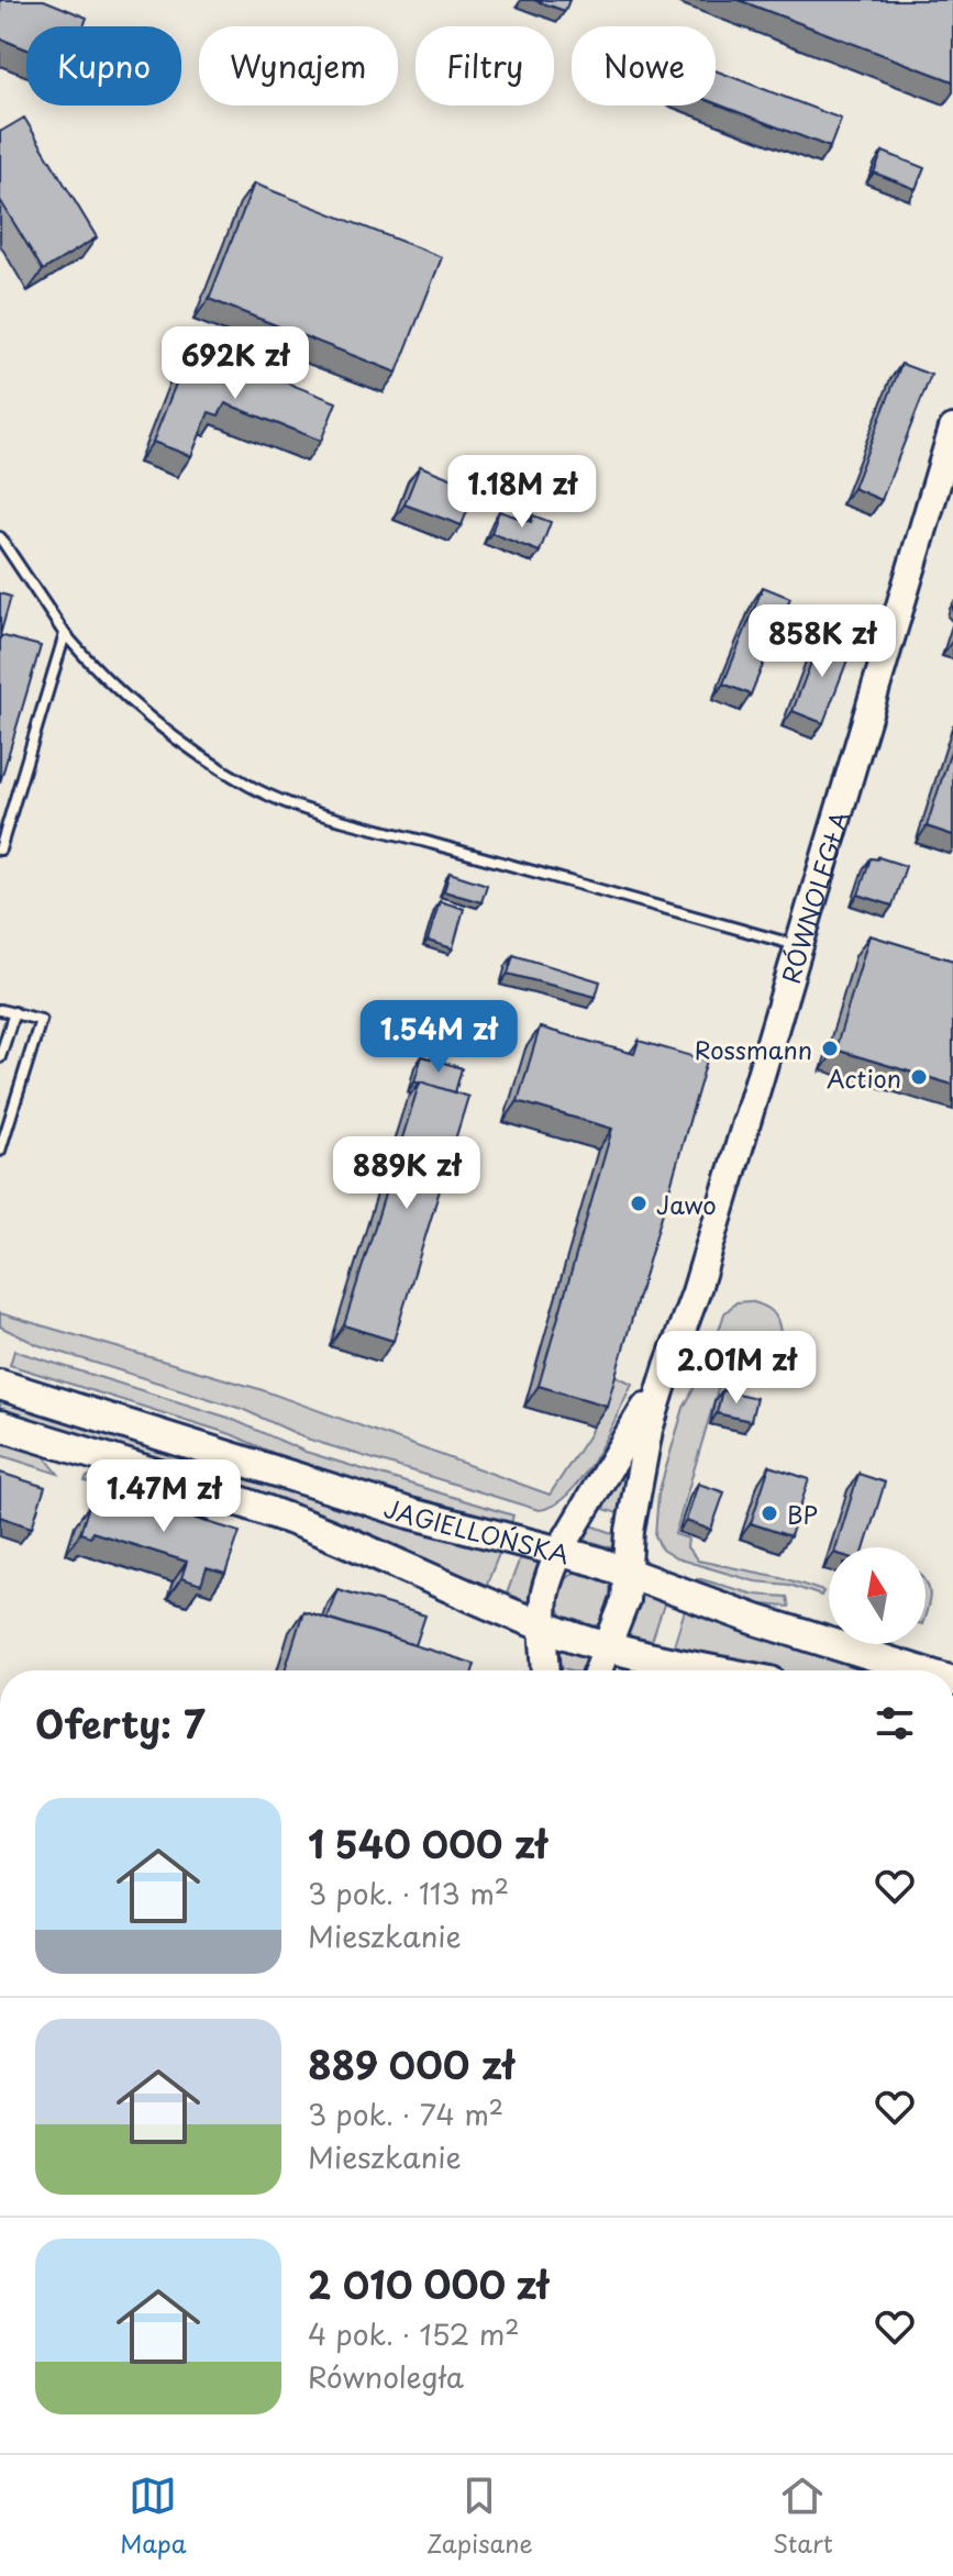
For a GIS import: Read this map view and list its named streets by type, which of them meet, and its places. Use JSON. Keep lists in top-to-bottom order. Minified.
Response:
{"streets":{"main road":["JAGIELLOŃSKA"],"street":["RÓWNOLEGŁA"]},"crossings":[["RÓWNOLEGŁA","JAGIELLOŃSKA"]],"places":["Rossmann","Action","Jawo","BP"],"north":"top","page":{"chip":["Kupno","Wynajem","Filtry","Nowe"],"price":["692K zł","1.18M zł","858K zł","1.54M zł","889K zł","2.01M zł","1.47M zł"],"heading":"Oferty: 7","list":[{"name":"1 540 000 zł","note":"3 pok. · 113 m² · Mieszkanie"},{"name":"889 000 zł","note":"3 pok. · 74 m² · Mieszkanie"},{"name":"2 010 000 zł","note":"4 pok. · 152 m² · Równoległa"}],"tabs":["Mapa","Zapisane","Start"]}}
